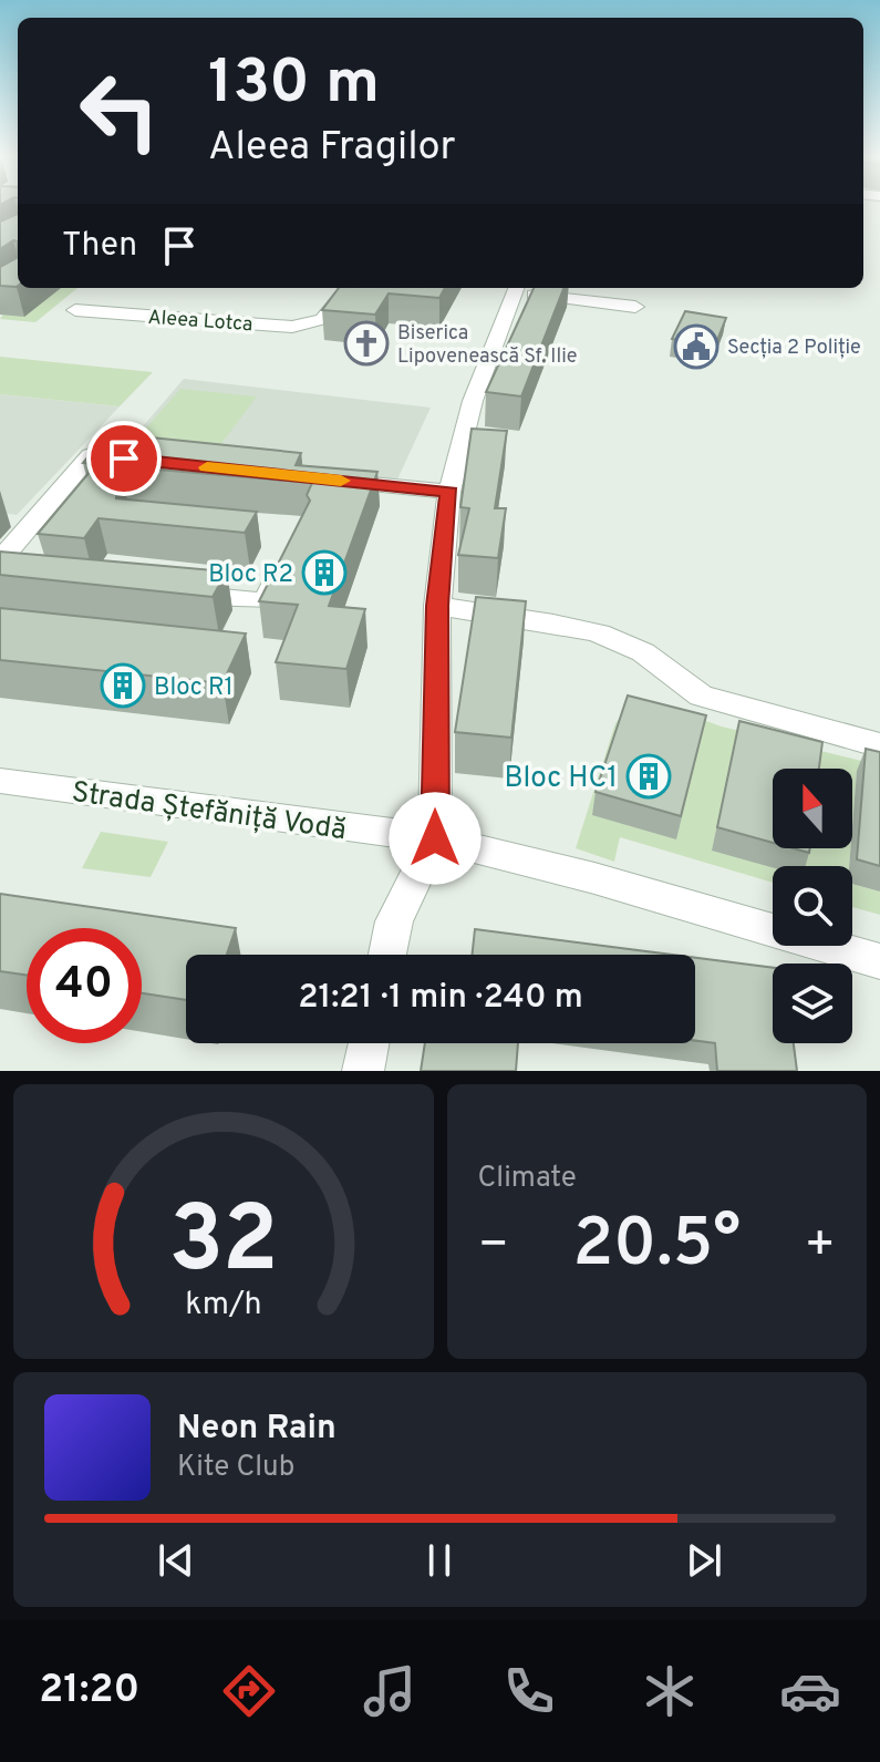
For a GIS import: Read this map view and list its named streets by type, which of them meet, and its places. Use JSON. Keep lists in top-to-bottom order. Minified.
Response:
{"streets":{"street":["Aleea Lotca","Strada Ștefăniță Vodă"]},"places":{"church":["Biserica Lipovenească Sf. Ilie"],"public building":["Secția 2 Poliție"],"building":["Bloc R2","Bloc R1","Bloc HC1"]},"north":"top","page":{"turn":["130 m","Aleea Fragilor"],"then":"Then","limit":"40","trip":"21:21 · 1 min · 240 m","tile":"Climate","heat":["−","20.5°","+"],"song":["Neon Rain","Kite Club"],"tabs":"21:20","gauge":["32","km/h"]}}
